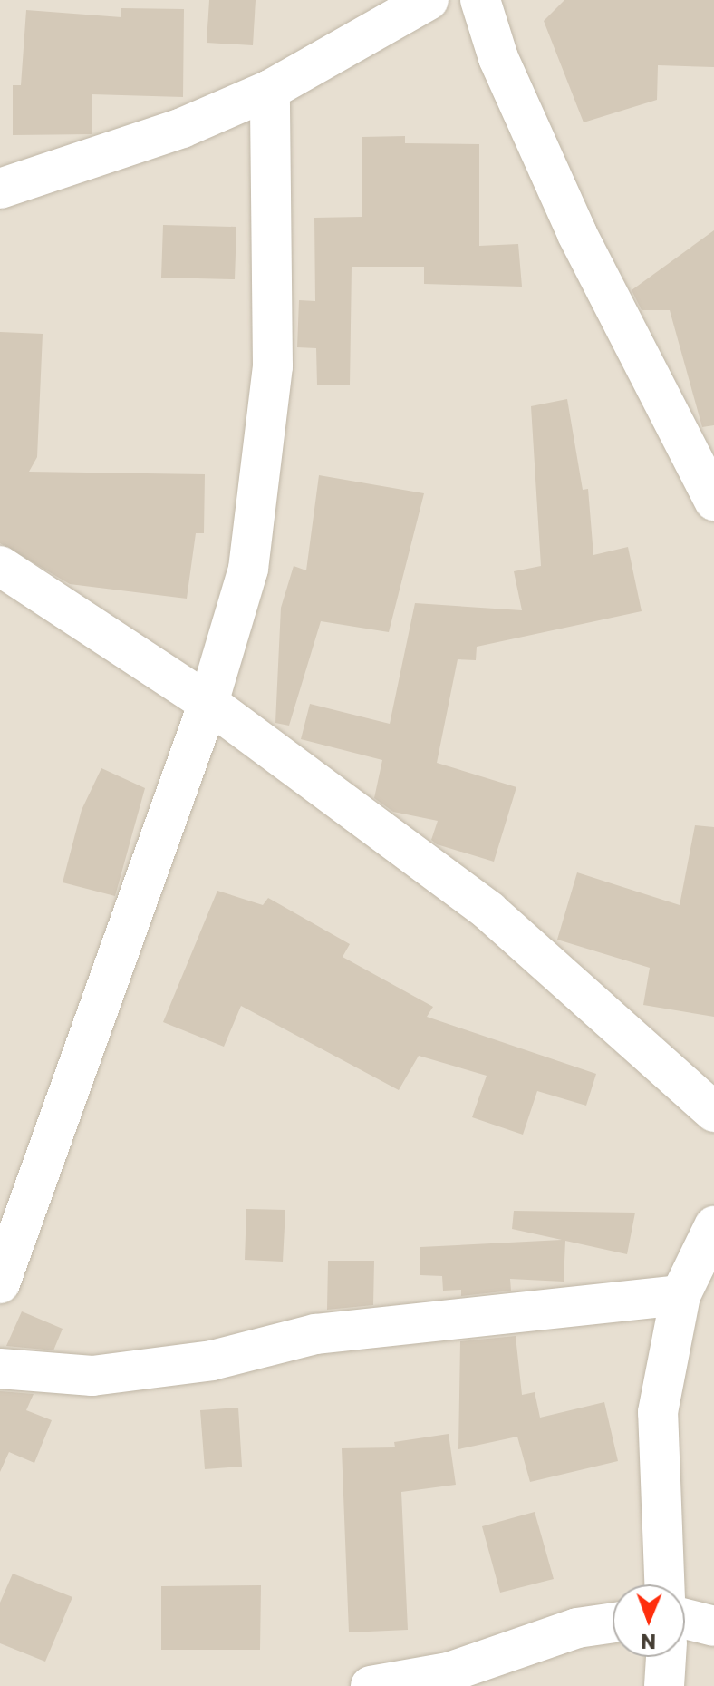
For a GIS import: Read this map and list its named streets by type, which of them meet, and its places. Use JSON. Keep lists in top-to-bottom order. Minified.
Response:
{"north":"bottom"}
